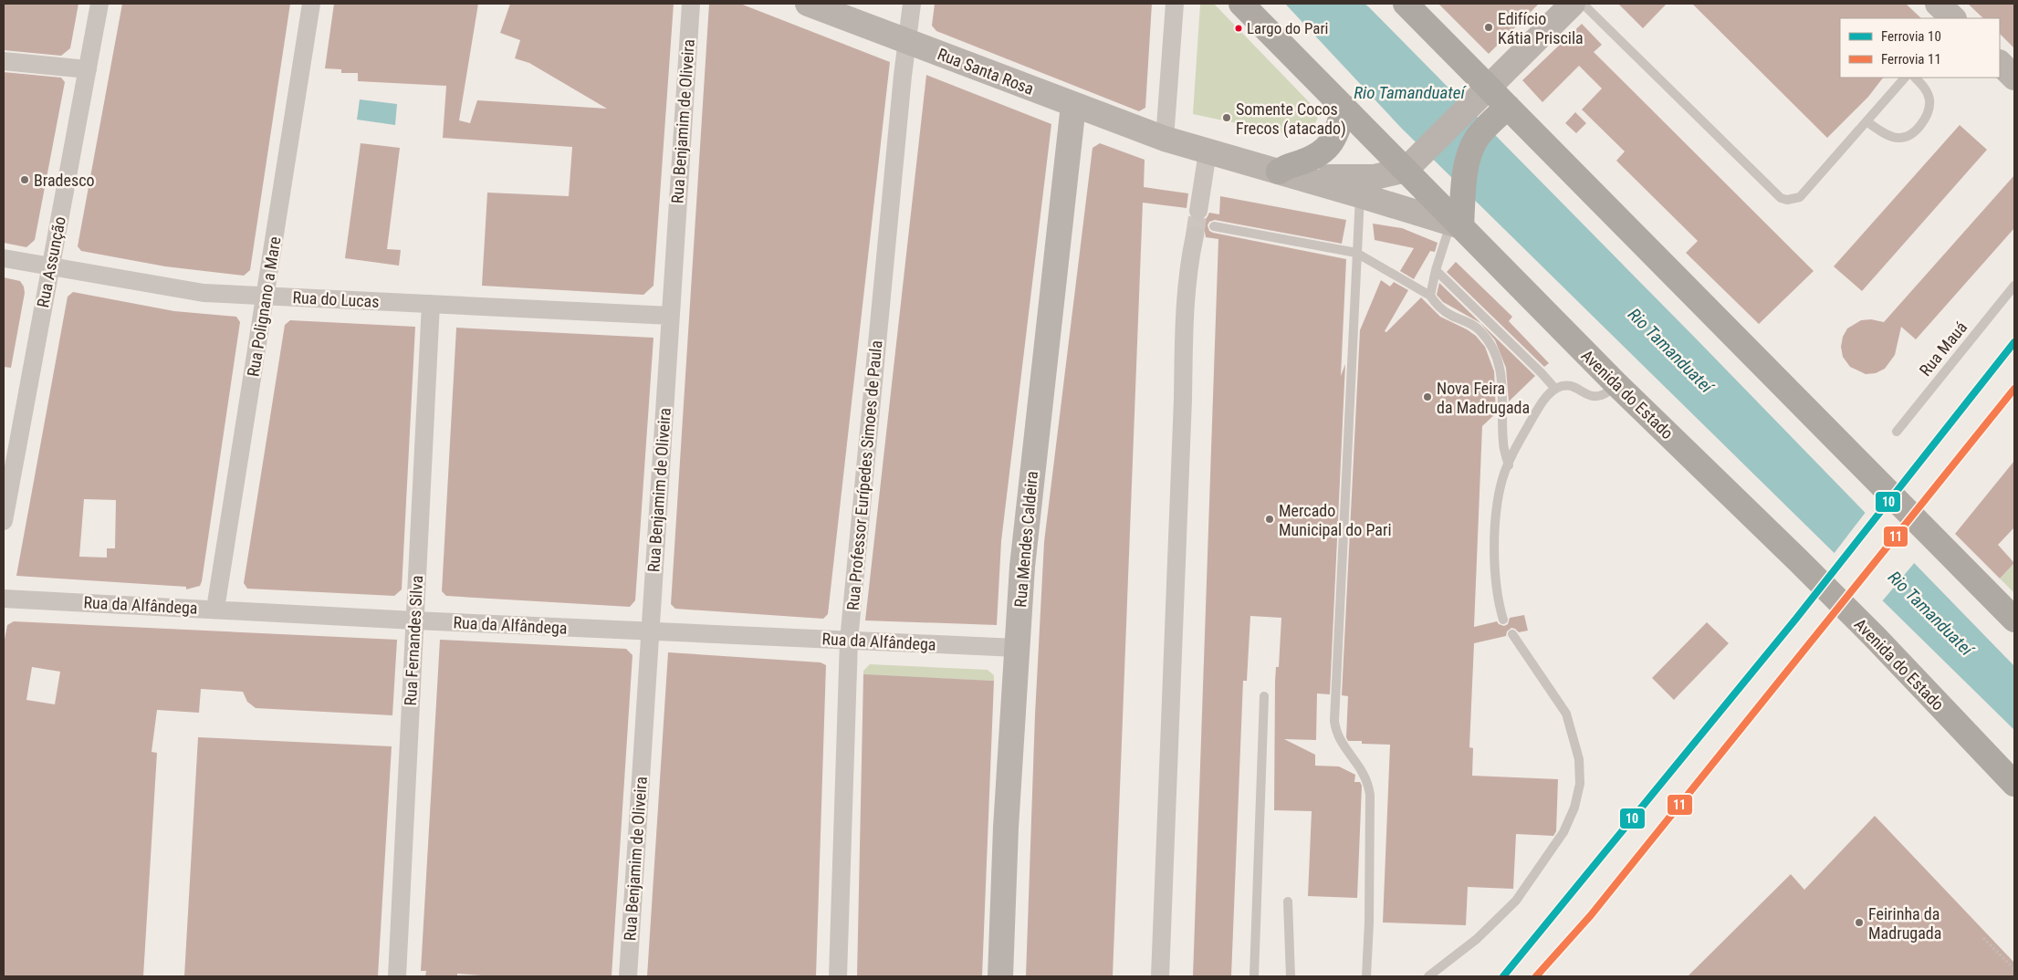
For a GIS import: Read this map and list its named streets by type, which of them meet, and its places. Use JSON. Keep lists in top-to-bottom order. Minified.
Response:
{"streets":{"highway":["Avenida do Estado"],"street":["Rua Santa Rosa","Rua Benjamim de Oliveira","Rua Assunção","Rua do Lucas","Rua Polignano a Mare","Rua Professor Eurípedes Simoes de Paula","Rua Mendes Caldeira","Rua da Alfândega","Rua Fernandes Silva"],"lane":["Rua Mauá"]},"crossings":[["Rua Santa Rosa","Rua Professor Eurípedes Simoes de Paula"],["Rua Santa Rosa","Rua Mendes Caldeira"],["Rua Benjamim de Oliveira","Rua do Lucas"],["Rua Benjamim de Oliveira","Rua da Alfândega"],["Rua Assunção","Rua do Lucas"],["Rua do Lucas","Rua Polignano a Mare"],["Rua do Lucas","Rua Fernandes Silva"],["Rua Polignano a Mare","Rua da Alfândega"],["Rua Professor Eurípedes Simoes de Paula","Rua da Alfândega"],["Rua Mendes Caldeira","Rua da Alfândega"],["Rua da Alfândega","Rua Fernandes Silva"]],"water":["Rio Tamanduateí"],"places":["Edifício Kátia Priscila","Largo do Pari","Somente Cocos Frecos (atacado)","Bradesco","Nova Feira da Madrugada","Mercado Municipal do Pari","Feirinha da Madrugada"],"lines":["rail line 10","rail line 11"],"legend":["Ferrovia 10","Ferrovia 11"]}
